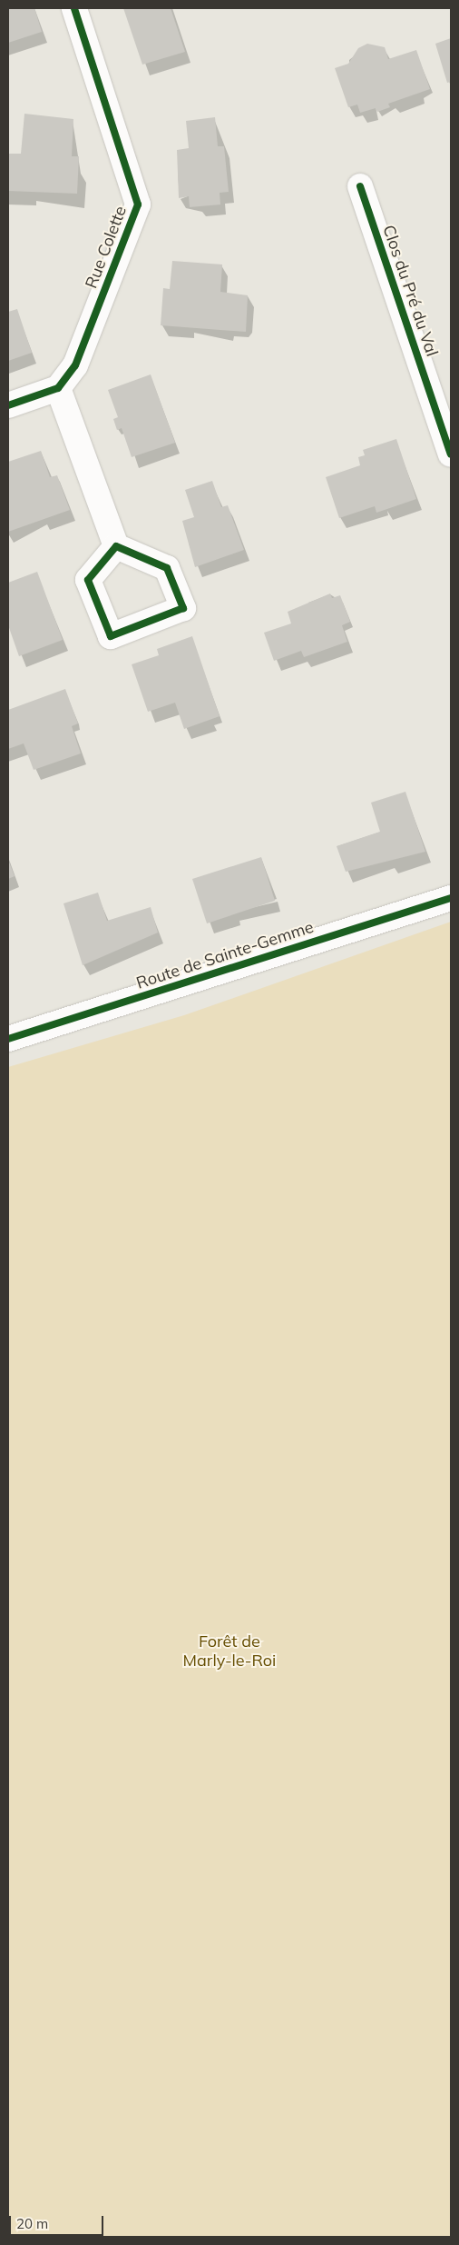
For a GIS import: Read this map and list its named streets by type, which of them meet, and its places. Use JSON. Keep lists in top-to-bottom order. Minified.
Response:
{"streets":{"street":["Rue Colette","Clos du Pré du Val","Route de Sainte-Gemme"]},"parks":["Forêt de Marly-le-Roi"],"scale_bar":"20 m"}
